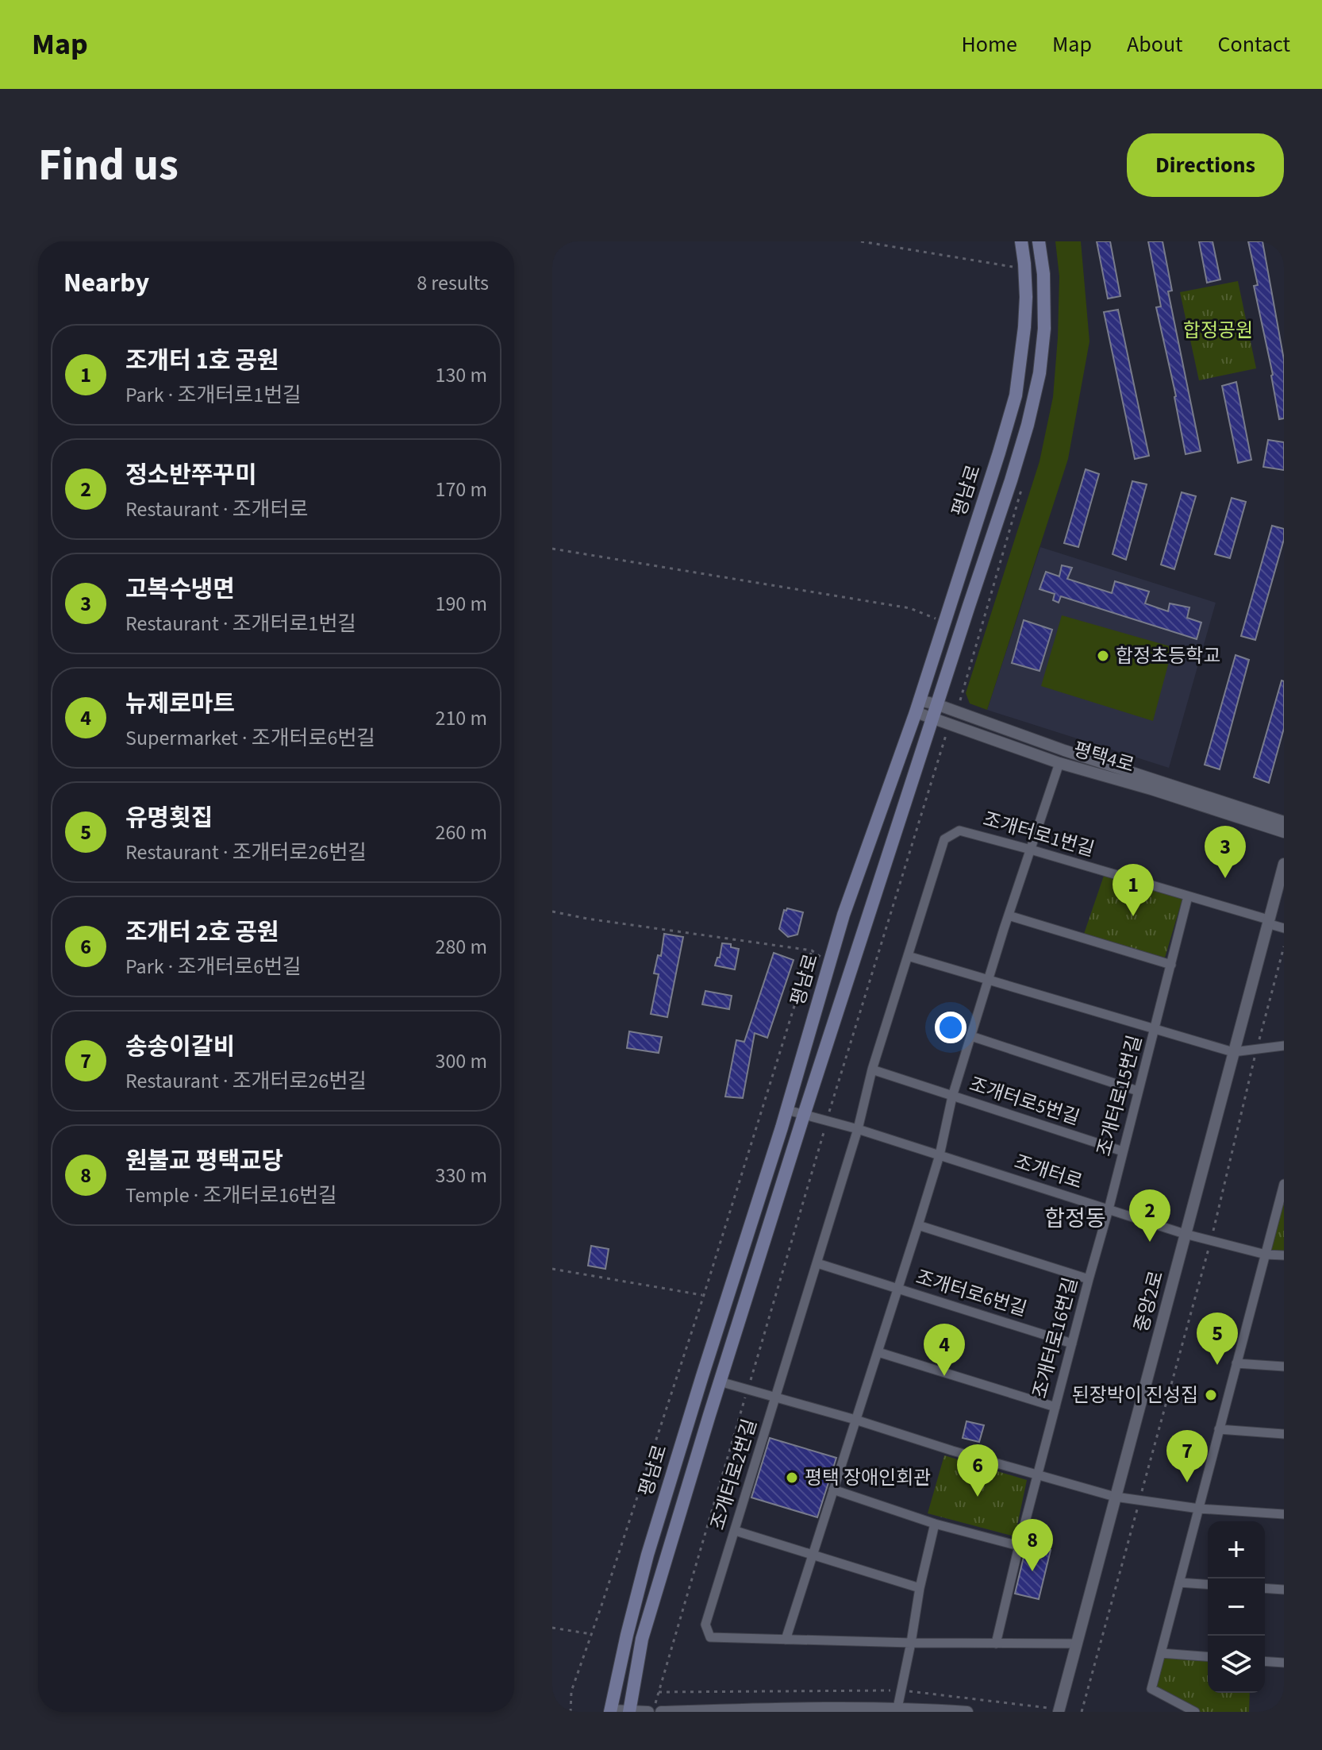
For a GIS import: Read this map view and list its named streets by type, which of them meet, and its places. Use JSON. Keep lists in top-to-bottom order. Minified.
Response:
{"streets":{"main road":["평남로"],"street":["평택4로","조개터로1번길","조개터로15번길","조개터로5번길","조개터로","조개터로6번길","중앙2로","조개터로16번길","조개터로2번길"]},"crossings":[["평남로","평택4로"],["평남로","조개터로"],["평택4로","조개터로5번길"],["조개터로1번길","조개터로15번길"],["조개터로1번길","조개터로5번길"],["조개터로1번길","조개터로"],["조개터로1번길","중앙2로"],["조개터로1번길","조개터로2번길"],["조개터로15번길","조개터로5번길"],["조개터로15번길","조개터로"],["조개터로15번길","중앙2로"],["조개터로15번길","조개터로16번길"],["조개터로5번길","조개터로"],["조개터로5번길","조개터로6번길"],["조개터로","조개터로6번길"],["조개터로","중앙2로"],["조개터로","조개터로16번길"],["조개터로","조개터로2번길"],["조개터로6번길","조개터로16번길"],["조개터로6번길","조개터로2번길"],["중앙2로","조개터로2번길"],["조개터로16번길","조개터로2번길"]],"districts":["합정동"],"parks":["합정공원"],"places":["합정초등학교","된장박이 진성집","평택 장애인회관"],"page":{"header":"Map","nav":["Home","Map","About","Contact"],"buttons":"Directions","title":"Find us","heading":["Nearby","8 results"],"list":[{"mark":"1","name":"조개터 1호 공원","note":"Park · 조개터로1번길","value":"130 m"},{"mark":"2","name":"정소반쭈꾸미","note":"Restaurant · 조개터로","value":"170 m"},{"mark":"3","name":"고복수냉면","note":"Restaurant · 조개터로1번길","value":"190 m"},{"mark":"4","name":"뉴제로마트","note":"Supermarket · 조개터로6번길","value":"210 m"},{"mark":"5","name":"유명횟집","note":"Restaurant · 조개터로26번길","value":"260 m"},{"mark":"6","name":"조개터 2호 공원","note":"Park · 조개터로6번길","value":"280 m"},{"mark":"7","name":"송송이갈비","note":"Restaurant · 조개터로26번길","value":"300 m"},{"mark":"8","name":"원불교 평택교당","note":"Temple · 조개터로16번길","value":"330 m"}],"pins":["3","1","2","5","4","7","6","8"],"map_buttons":["+","−"]}}
